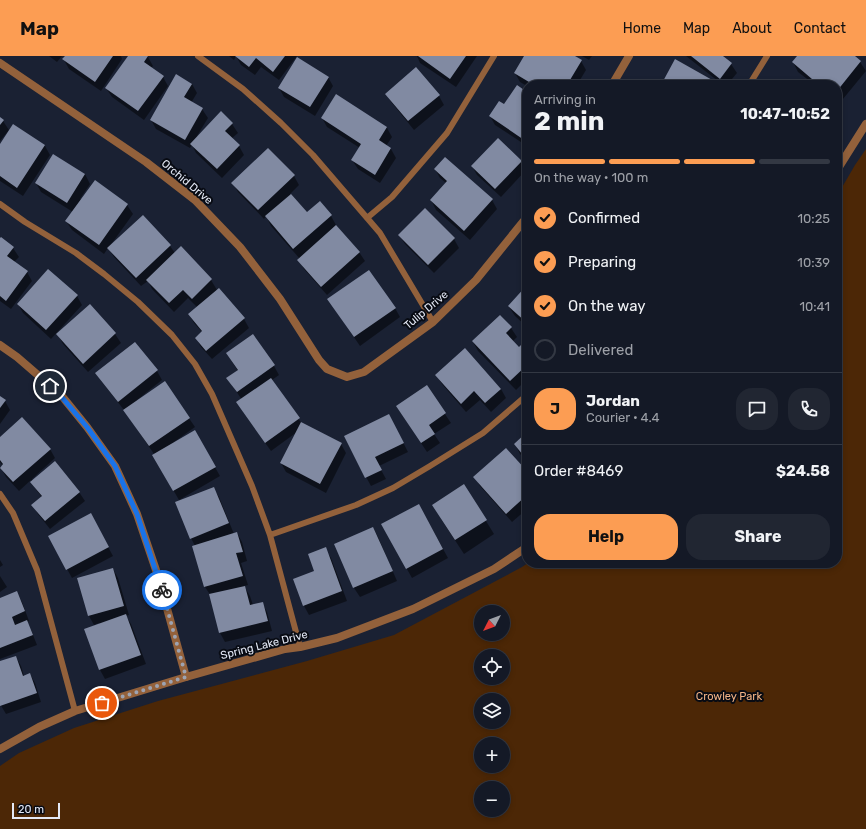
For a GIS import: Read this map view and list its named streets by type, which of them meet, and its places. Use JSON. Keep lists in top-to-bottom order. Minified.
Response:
{"streets":{"street":["Orchid Drive","Tulip Drive","Spring Lake Drive"]},"crossings":[["Orchid Drive","Tulip Drive"]],"parks":["Crowley Park"],"scale_bar":"20 m","north":"bottom left","page":{"header":"Map","nav":["Home","Map","About","Contact"],"heading":["2 min","Arriving in","10:47–10:52"],"panel":["Jordan","Courier · 4.4","Order #8469","$24.58"],"bar":"On the way · 100 m","list":[["Confirmed","10:25"],["Preparing","10:39"],["On the way","10:41"],"Delivered"],"round":"J","buttons":["Help","Share"],"map_buttons":["+","−"],"scale":"20 m"}}
